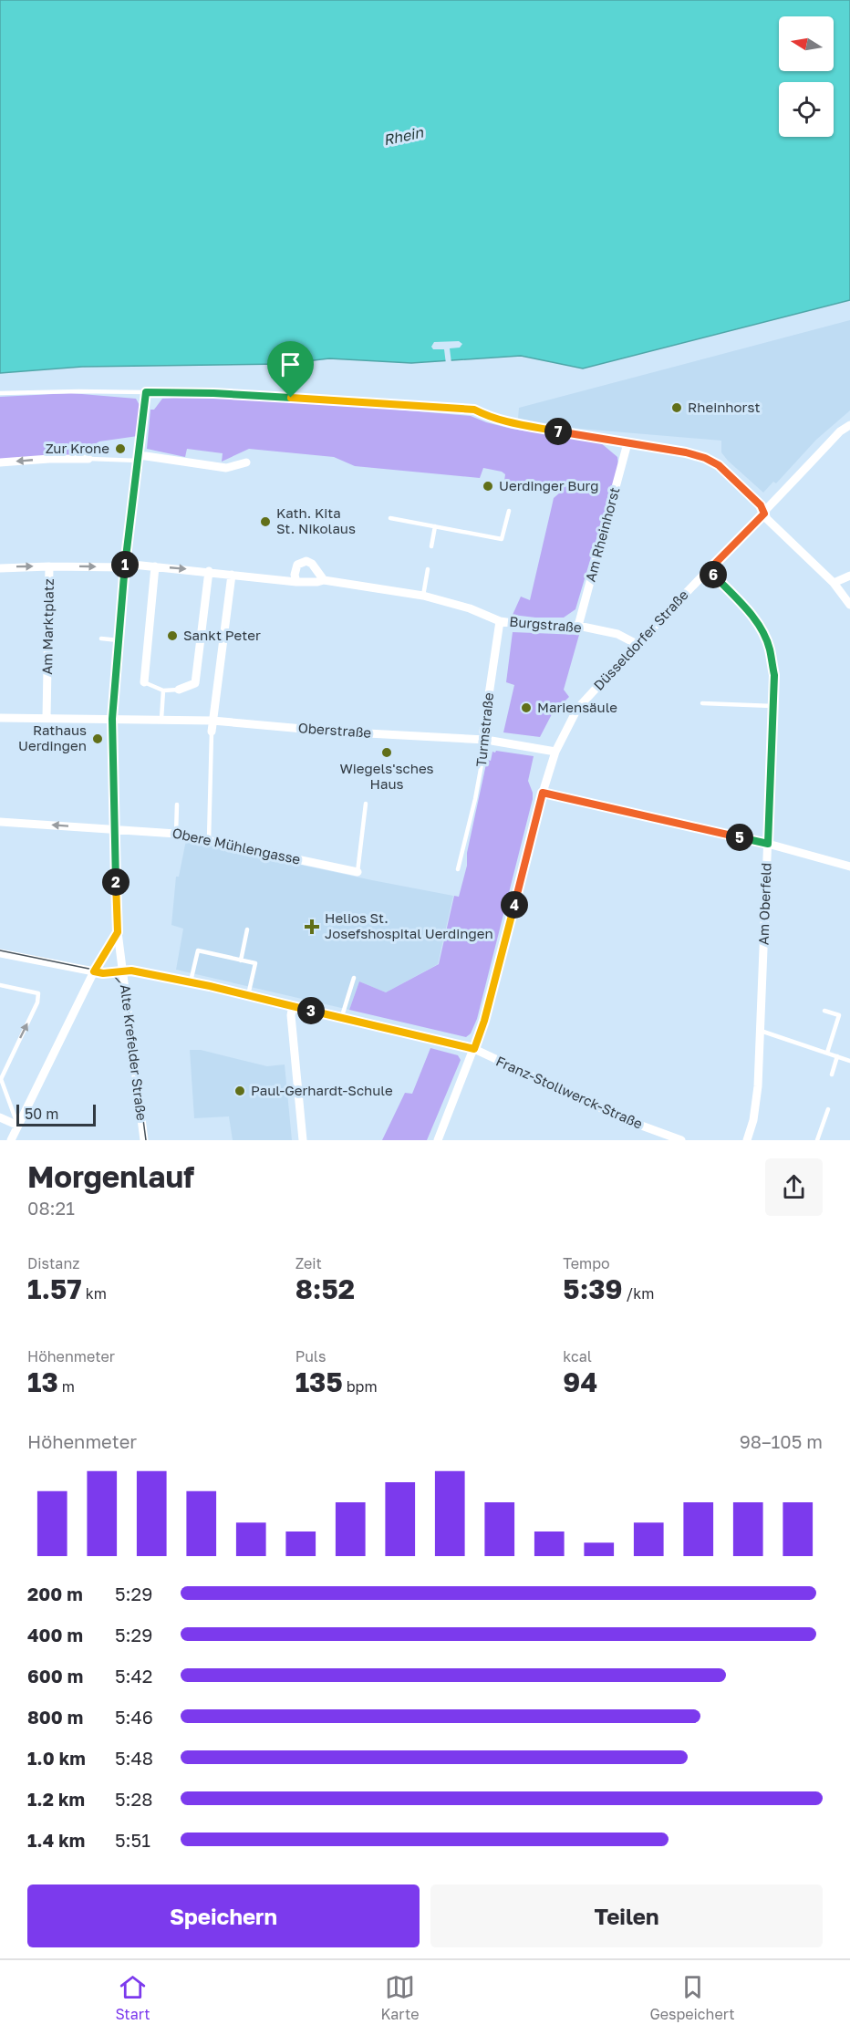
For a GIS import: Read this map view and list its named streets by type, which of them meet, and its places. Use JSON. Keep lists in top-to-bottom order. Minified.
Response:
{"streets":{"street":["Am Rheinhorst","Burgstraße","Am Marktplatz","Düsseldorfer Straße","Turmstraße","Oberstraße","Obere Mühlengasse","Am Oberfeld","Alte Krefelder Straße","Franz-Stollwerck-Straße"]},"crossings":[["Am Rheinhorst","Burgstraße"],["Burgstraße","Am Marktplatz"],["Burgstraße","Düsseldorfer Straße"],["Burgstraße","Turmstraße"],["Am Marktplatz","Oberstraße"],["Düsseldorfer Straße","Oberstraße"],["Düsseldorfer Straße","Am Oberfeld"],["Düsseldorfer Straße","Franz-Stollwerck-Straße"],["Turmstraße","Oberstraße"],["Oberstraße","Alte Krefelder Straße"],["Obere Mühlengasse","Alte Krefelder Straße"],["Alte Krefelder Straße","Franz-Stollwerck-Straße"]],"water":["Rhein"],"places":{"other":["Rheinhorst","Zur Krone","Uerdinger Burg","Kath. Kita St. Nikolaus","Sankt Peter","Mariensäule","Rathaus Uerdingen","Wiegels'sches Haus","Paul-Gerhardt-Schule"],"health":["Helios St. Josefshospital Uerdingen"]},"scale_bar":"50 m","north":"left","page":{"pins":["7","1","6","5","2","4","3"],"scale":"50 m","heading":["Morgenlauf","08:21"],"stats":[["Distanz","1.57 km"],["Zeit","8:52"],["Tempo","5:39 /km"],["Höhenmeter","13 m"],["Puls","135 bpm"],["kcal","94"]],"chart":["Höhenmeter","98–105 m"],"list":[{"name":"200 m","note":"5:29"},{"name":"400 m","note":"5:29"},{"name":"600 m","note":"5:42"},{"name":"800 m","note":"5:46"},{"name":"1.0 km","note":"5:48"},{"name":"1.2 km","note":"5:28"},{"name":"1.4 km","note":"5:51"}],"buttons":["Speichern","Teilen"],"tabs":["Start","Karte","Gespeichert"]}}
